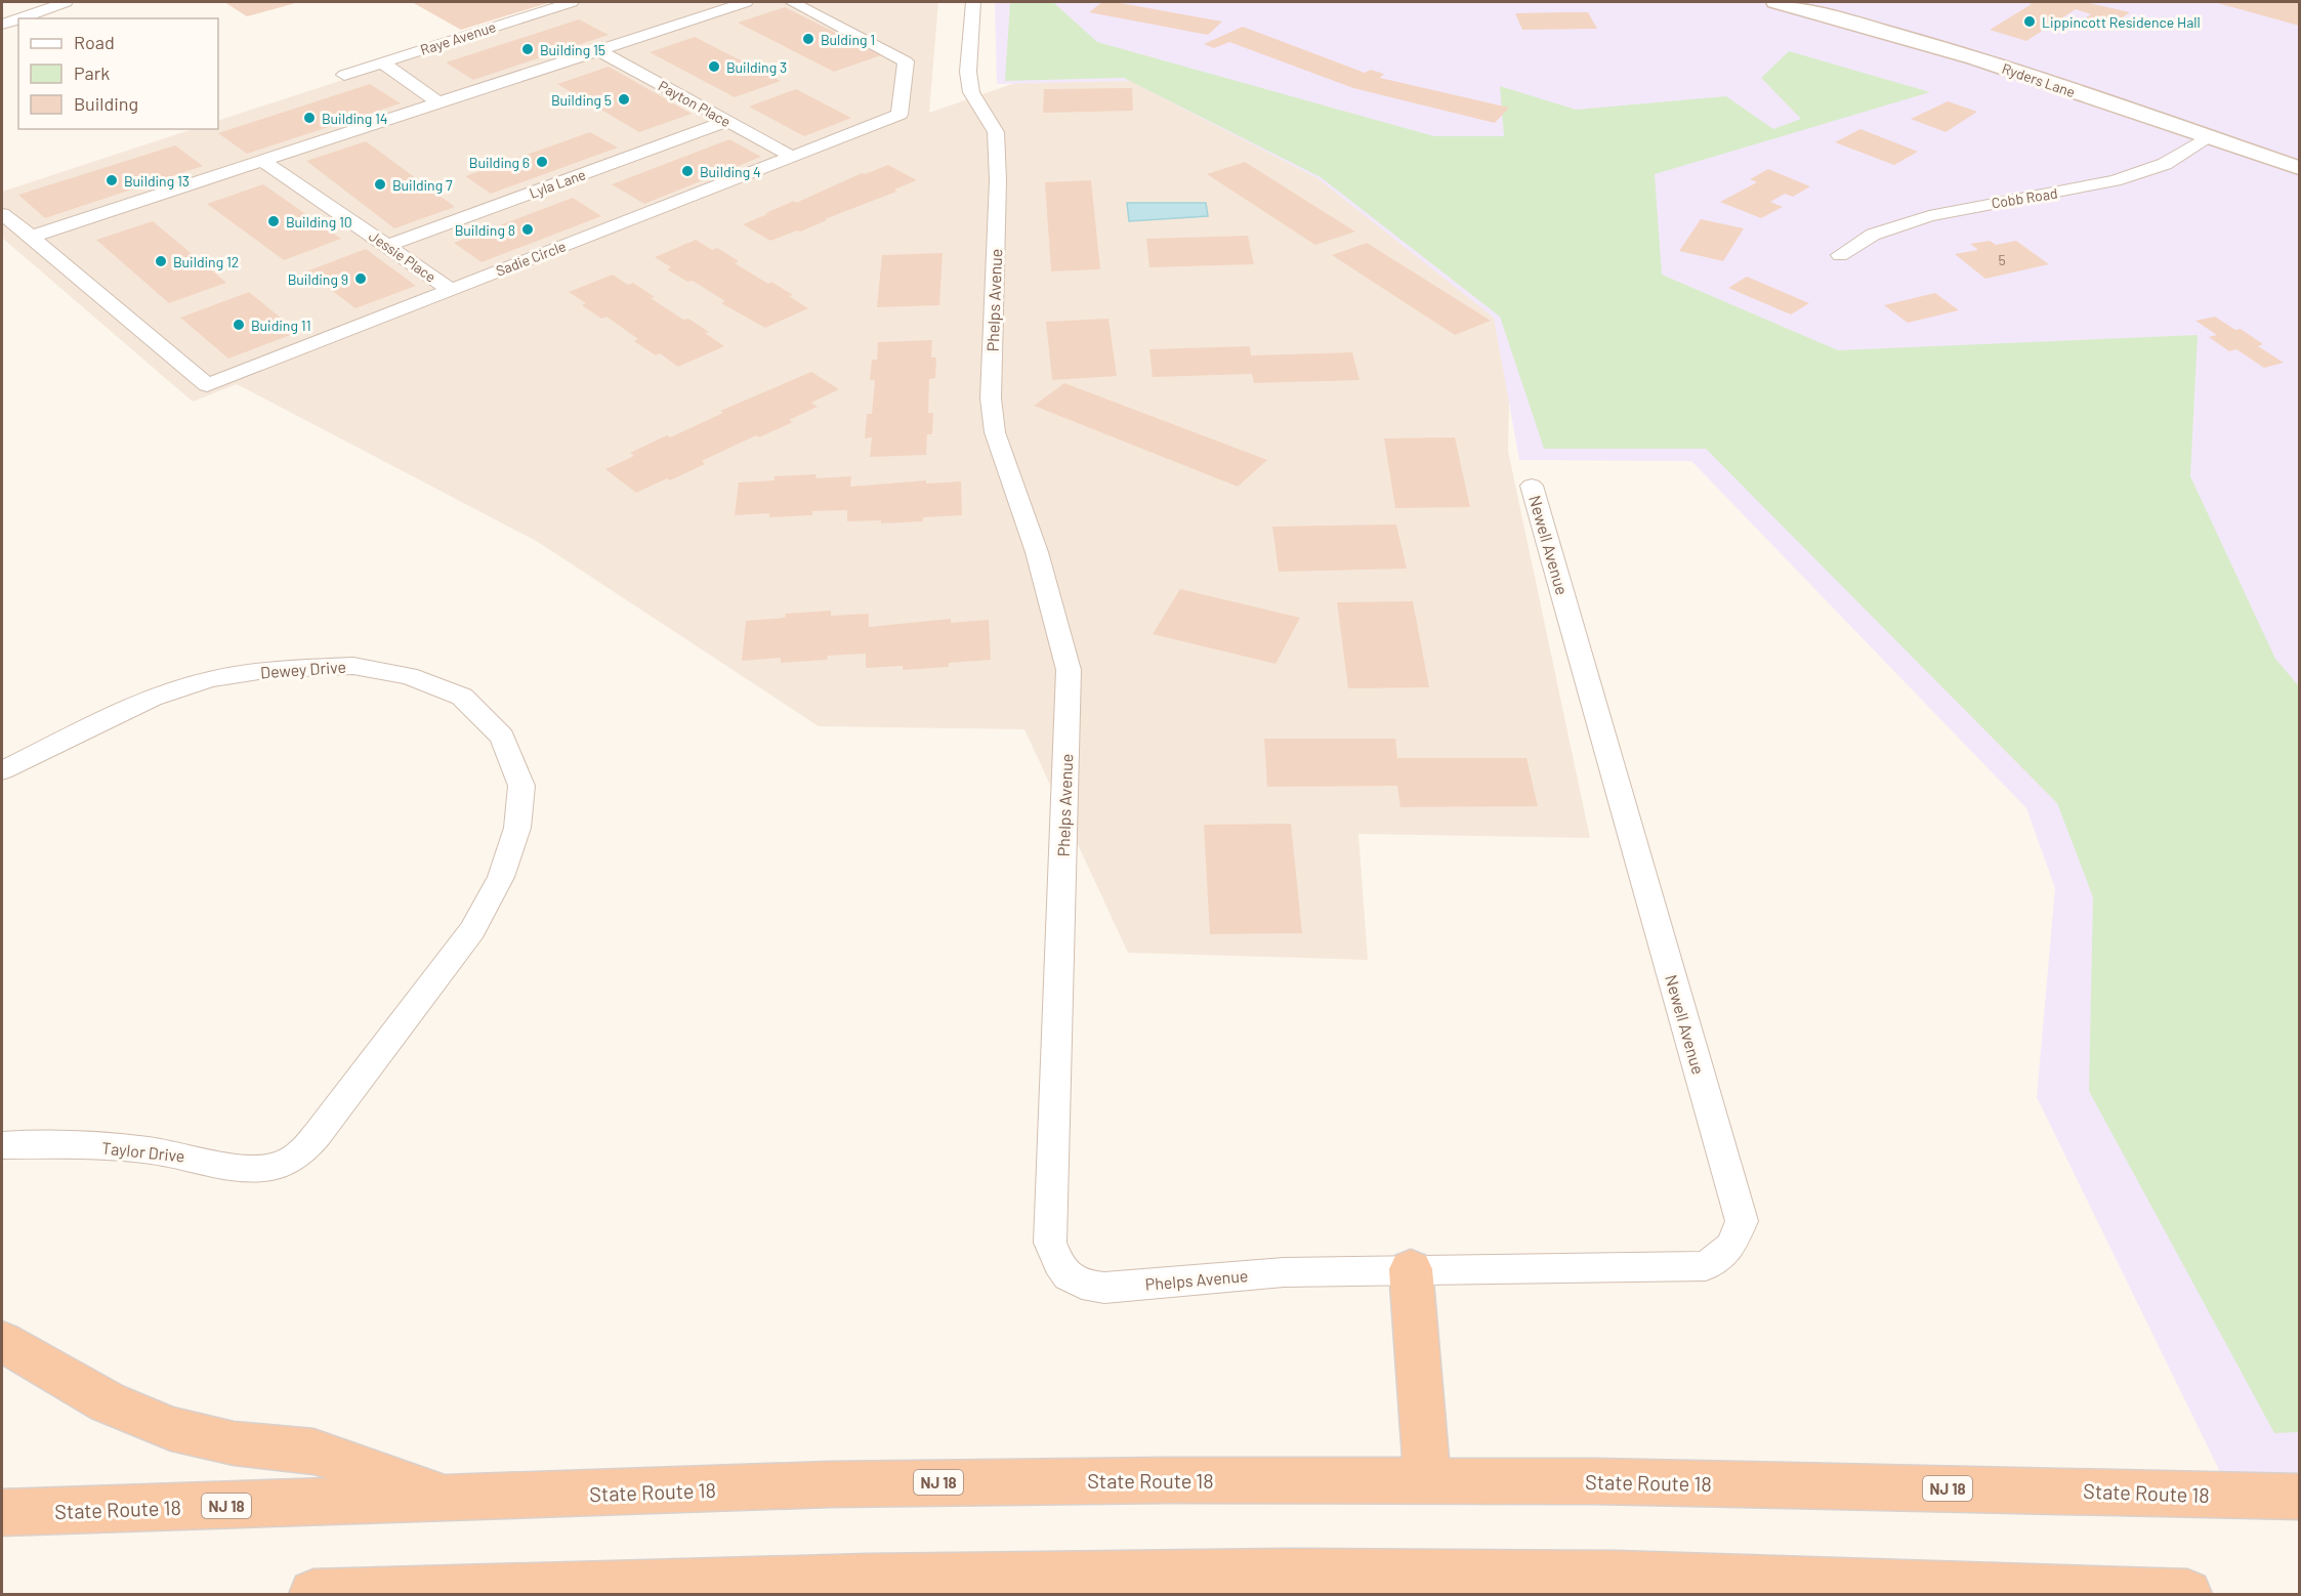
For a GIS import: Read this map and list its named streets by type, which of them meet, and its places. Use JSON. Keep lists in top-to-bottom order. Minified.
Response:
{"streets":{"highway":["State Route 18","NJ 18"],"main road":["Ryders Lane"],"street":["Raye Avenue","Payton Place","Lyla Lane","Cobb Road","Jessie Place","Sadie Circle","Phelps Avenue","Newell Avenue","Dewey Drive","Taylor Drive"]},"crossings":[["Ryders Lane","Cobb Road"],["Payton Place","Lyla Lane"],["Payton Place","Sadie Circle"],["Lyla Lane","Jessie Place"],["Jessie Place","Sadie Circle"],["Phelps Avenue","Newell Avenue"],["Dewey Drive","Taylor Drive"]],"places":["Lippincott Residence Hall","Bulding 1","Building 15","Building 3","Building 5","Building 14","Building 6","Building 4","Building 13","Building 7","Building 10","Building 8","Building 12","Building 9","Buiding 11"],"house_numbers":["5"],"legend":["Road","Park","Building"]}
